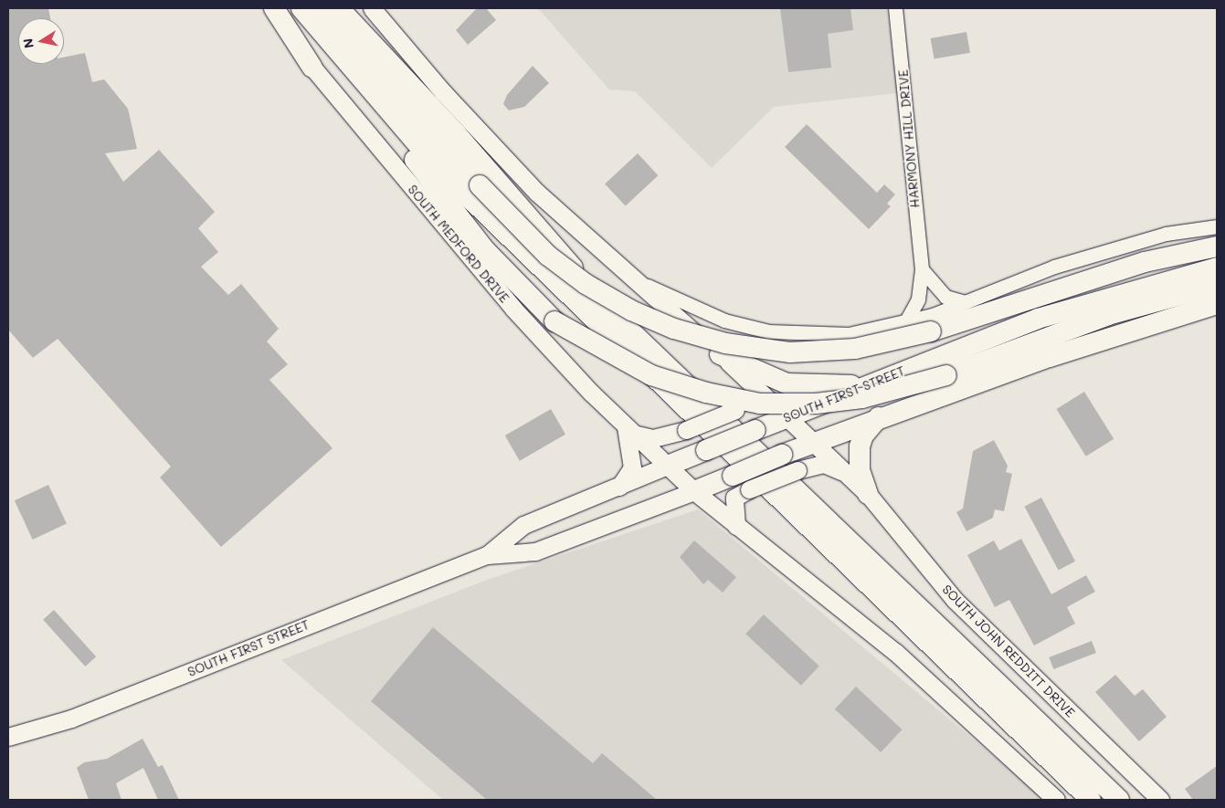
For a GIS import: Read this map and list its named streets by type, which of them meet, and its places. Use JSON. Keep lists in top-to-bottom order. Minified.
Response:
{"streets":{"highway":["SOUTH FIRST STREET"],"main road":["SOUTH MEDFORD DRIVE","SOUTH JOHN REDDITT DRIVE"],"street":["HARMONY HILL DRIVE"]},"crossings":[["SOUTH MEDFORD DRIVE","SOUTH FIRST STREET"],["SOUTH FIRST STREET","SOUTH JOHN REDDITT DRIVE"]],"north":"left"}
